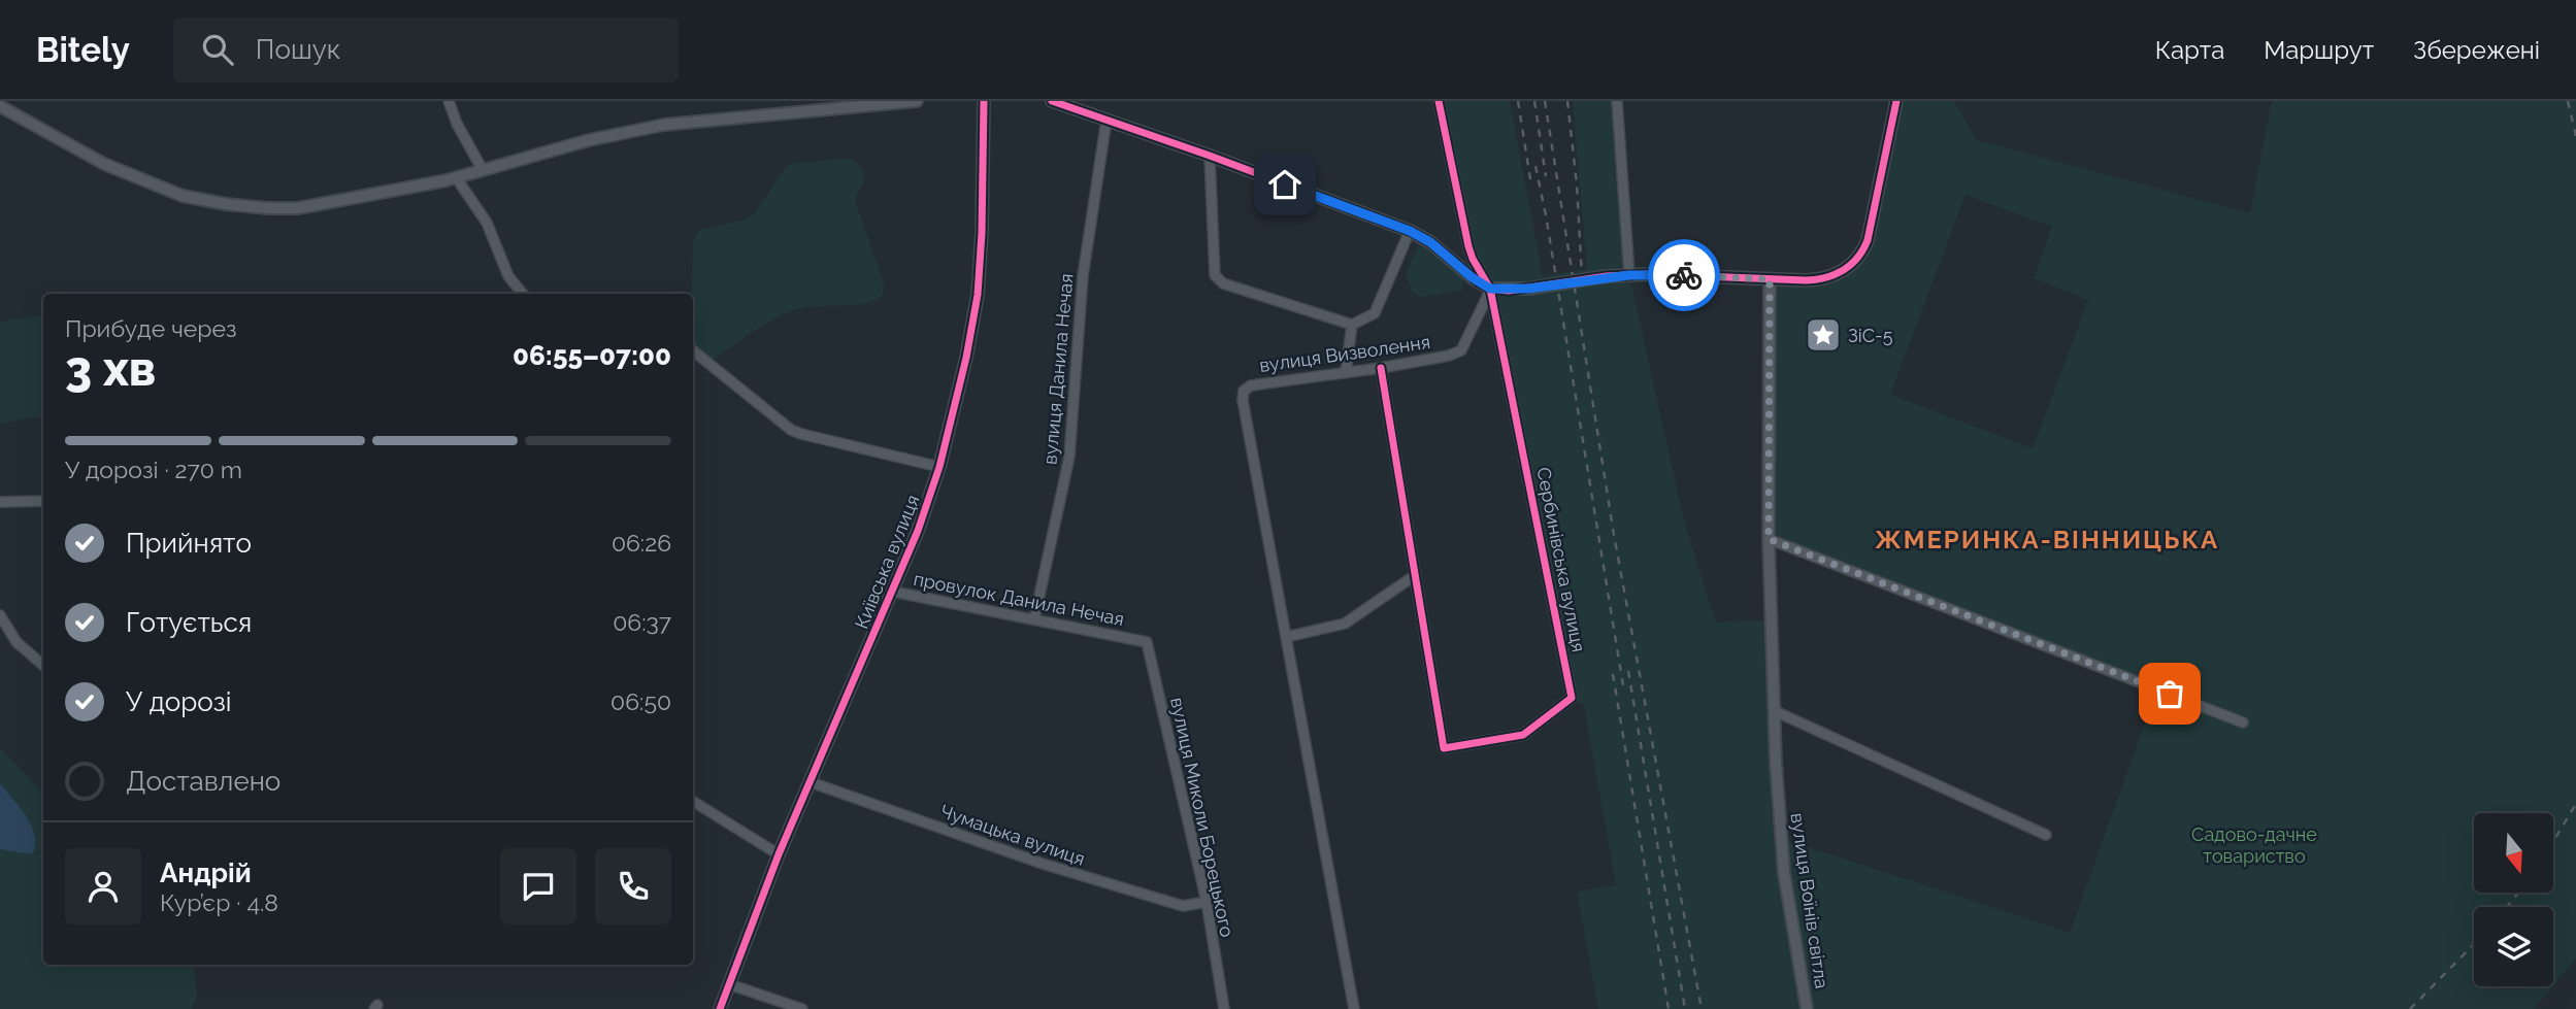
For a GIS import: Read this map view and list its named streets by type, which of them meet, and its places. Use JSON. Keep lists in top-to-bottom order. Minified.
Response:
{"streets":{"street":["вулиця Визволення","вулиця Данила Нечая","Сербинівська вулиця","Київська вулиця","провулок Данила Нечая","вулиця Миколи Борецького","Чумацька вулиця","вулиця Воїнів світла"]},"crossings":[["вулиця Визволення","Сербинівська вулиця"],["вулиця Данила Нечая","провулок Данила Нечая"],["Київська вулиця","провулок Данила Нечая"],["Київська вулиця","Чумацька вулиця"],["провулок Данила Нечая","вулиця Миколи Борецького"],["вулиця Миколи Борецького","Чумацька вулиця"]],"districts":["ЖМЕРИНКА-ВІННИЦЬКА"],"parks":["Садово-дачне товариство"],"places":{"place":["ЗіС-5"]},"north":"bottom","page":{"header":"Bitely","search":"Пошук","nav":["Карта","Маршрут","Збережені"],"heading":["3 хв","Прибуде через","06:55–07:00"],"panel":["Андрій","Кур’єр · 4.8"],"bar":"У дорозі · 270 m","list":[["Прийнято","06:26"],["Готується","06:37"],["У дорозі","06:50"],"Доставлено"]}}
